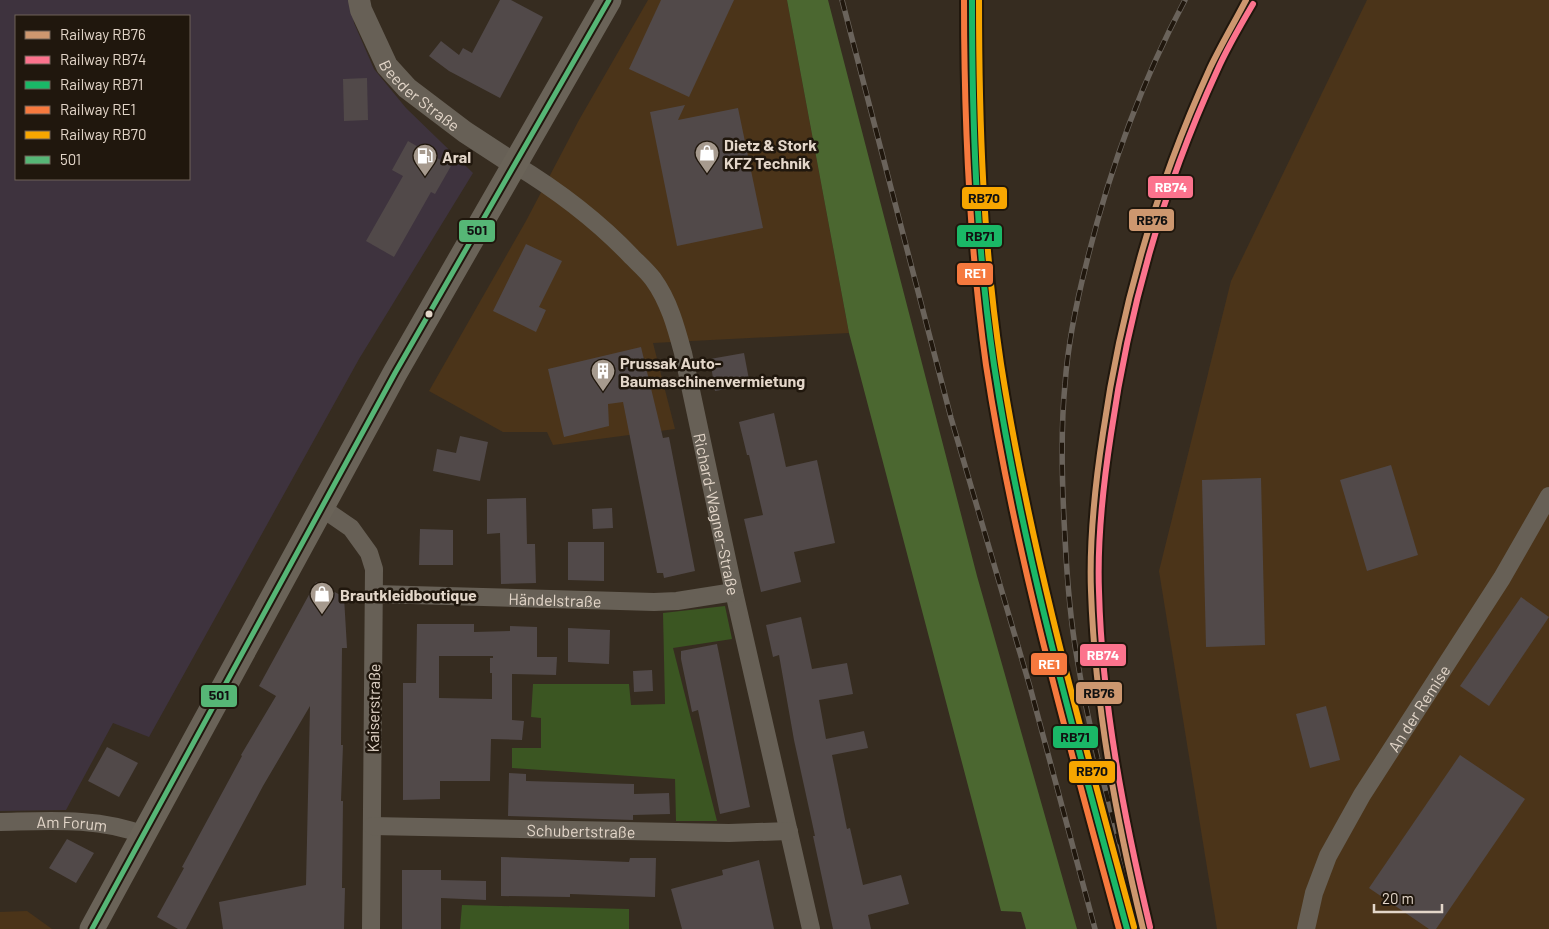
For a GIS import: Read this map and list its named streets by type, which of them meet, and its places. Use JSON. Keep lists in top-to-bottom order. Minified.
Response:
{"streets":{"street":["Beeder Straße","Richard-Wagner-Straße","Händelstraße","Kaiserstraße","An der Remise","Am Forum","Schubertstraße"]},"crossings":[["Beeder Straße","Richard-Wagner-Straße"],["Richard-Wagner-Straße","Händelstraße"],["Richard-Wagner-Straße","Schubertstraße"],["Händelstraße","Kaiserstraße"],["Kaiserstraße","Schubertstraße"]],"places":{"shop":["Dietz & Stork KFZ Technik","Brautkleidboutique"],"fuel station":["Aral"],"building":["Prussak Auto- Baumaschinenvermietung"]},"lines":["rail line RB76","rail line RB71","rail line RE1","rail line RB70","transit line 501","rail line RB74"],"legend":["Railway RB76","Railway RB74","Railway RB71","Railway RE1","Railway RB70","501"],"scale_bar":"20 m"}
